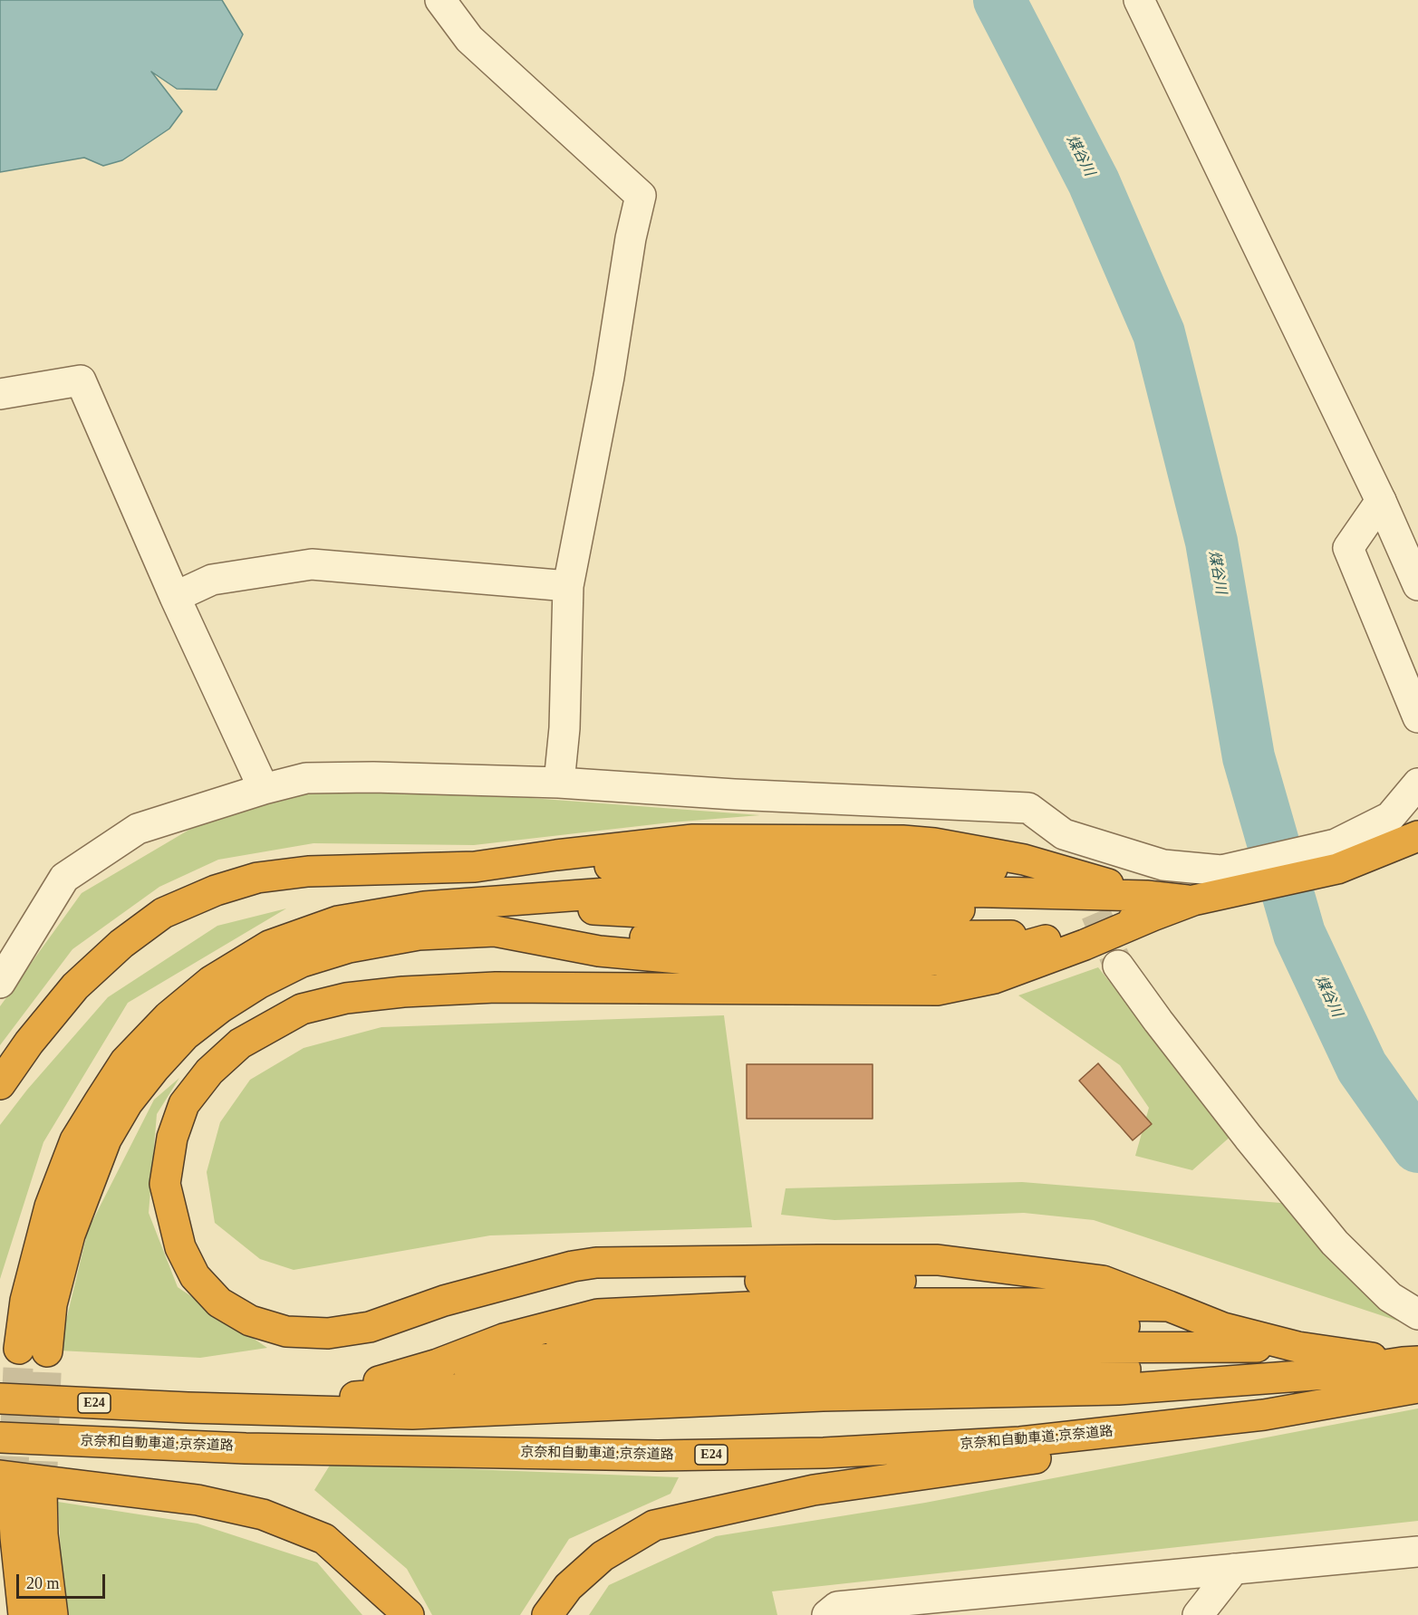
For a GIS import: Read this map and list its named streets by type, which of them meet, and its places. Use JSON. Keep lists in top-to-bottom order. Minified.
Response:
{"streets":{"highway":["E24","京奈和自動車道;京奈道路"]},"water":["煤谷川"],"scale_bar":"20 m"}
